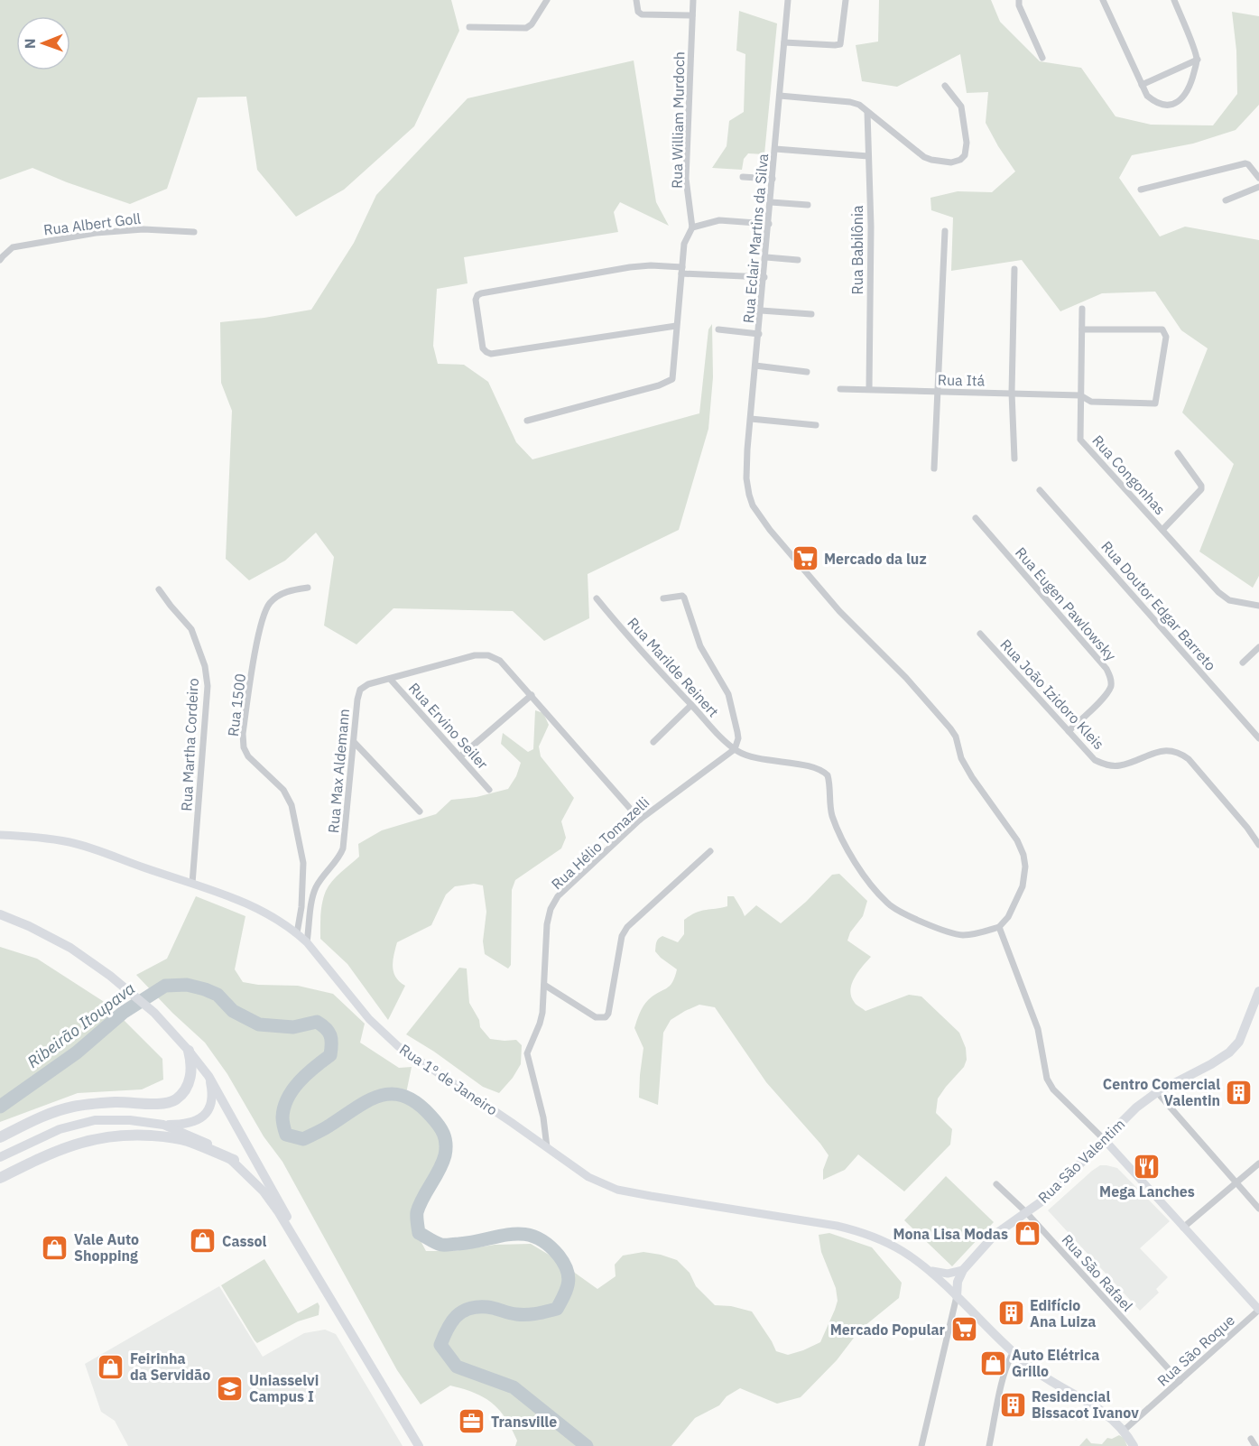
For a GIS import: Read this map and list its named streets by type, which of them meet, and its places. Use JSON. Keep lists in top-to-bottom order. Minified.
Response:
{"streets":{"main road":["Rua 1º de Janeiro","Rua São Valentim"],"street":["Rua William Murdoch","Rua Albert Goll","Rua Eclair Martins da Silva","Rua Babilônia","Rua Itá","Rua Congonhas","Rua Eugen Pawlowsky","Rua Doutor Edgar Barreto","Rua Marilde Reinert","Rua João Izidoro Kleis","Rua 1500","Rua Ervino Seiler","Rua Martha Cordeiro","Rua Max Aldemann","Rua Hélio Tomazelli","Rua São Rafael","Rua São Roque"]},"crossings":[["Rua Babilônia","Rua Itá"],["Rua Itá","Rua Congonhas"],["Rua Eugen Pawlowsky","Rua João Izidoro Kleis"],["Rua Marilde Reinert","Rua Hélio Tomazelli"],["Rua 1500","Rua 1º de Janeiro"],["Rua Ervino Seiler","Rua Max Aldemann"],["Rua Martha Cordeiro","Rua 1º de Janeiro"],["Rua Max Aldemann","Rua Hélio Tomazelli"],["Rua Max Aldemann","Rua 1º de Janeiro"],["Rua Hélio Tomazelli","Rua 1º de Janeiro"],["Rua 1º de Janeiro","Rua São Valentim"],["Rua 1º de Janeiro","Rua São Roque"],["Rua São Valentim","Rua São Rafael"],["Rua São Rafael","Rua São Roque"]],"water":["Ribeirão Itoupava"],"places":{"supermarket":["Mercado da luz","Mercado Popular"],"building":["Centro Comercial Valentin","Edifício Ana Luiza","Residencial Bissacot Ivanov"],"restaurant":["Mega Lanches"],"shop":["Mona Lisa Modas","Cassol","Vale Auto Shopping","Auto Elétrica Grillo","Feirinha da Servidão"],"school or university":["Uniasselvi Campus I"],"office":["Transville"]},"north":"left"}
